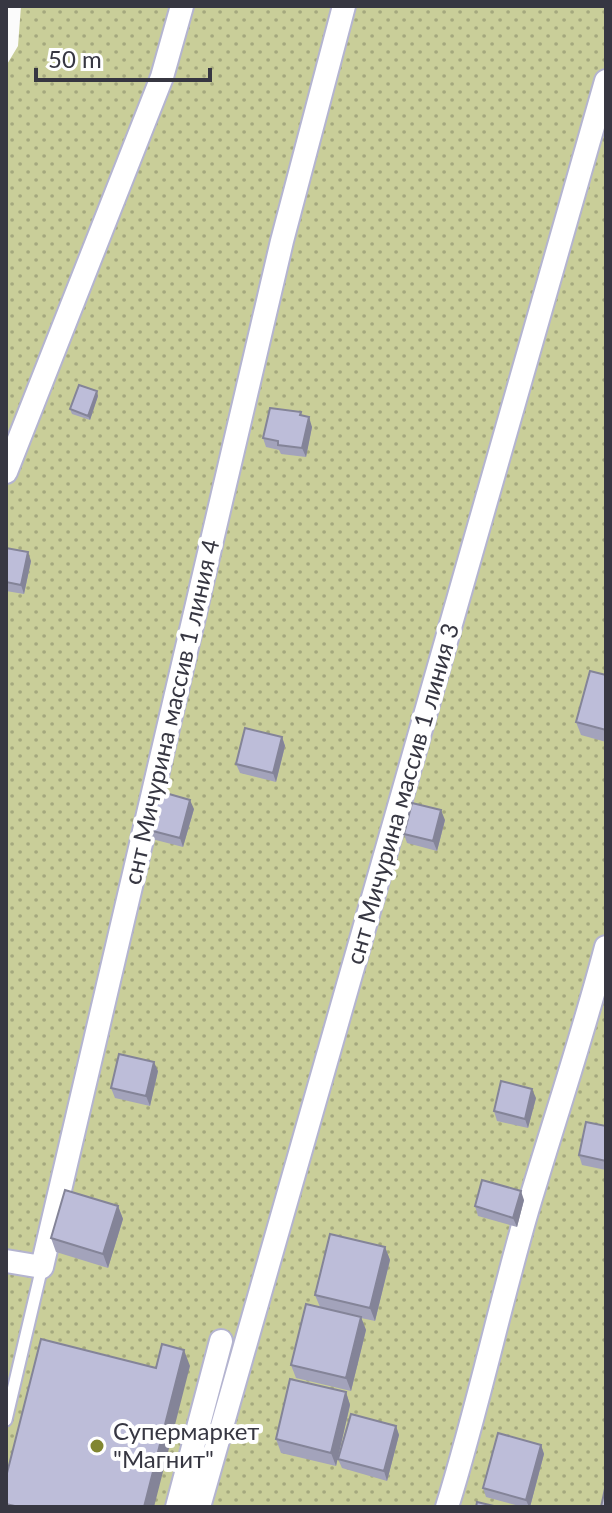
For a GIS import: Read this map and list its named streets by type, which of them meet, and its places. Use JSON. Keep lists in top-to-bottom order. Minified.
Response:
{"streets":{"street":["снт Мичурина массив 1 линия 4","снт Мичурина массив 1 линия 3"]},"places":["Супермаркет \"Магнит\""],"scale_bar":"50 m"}
